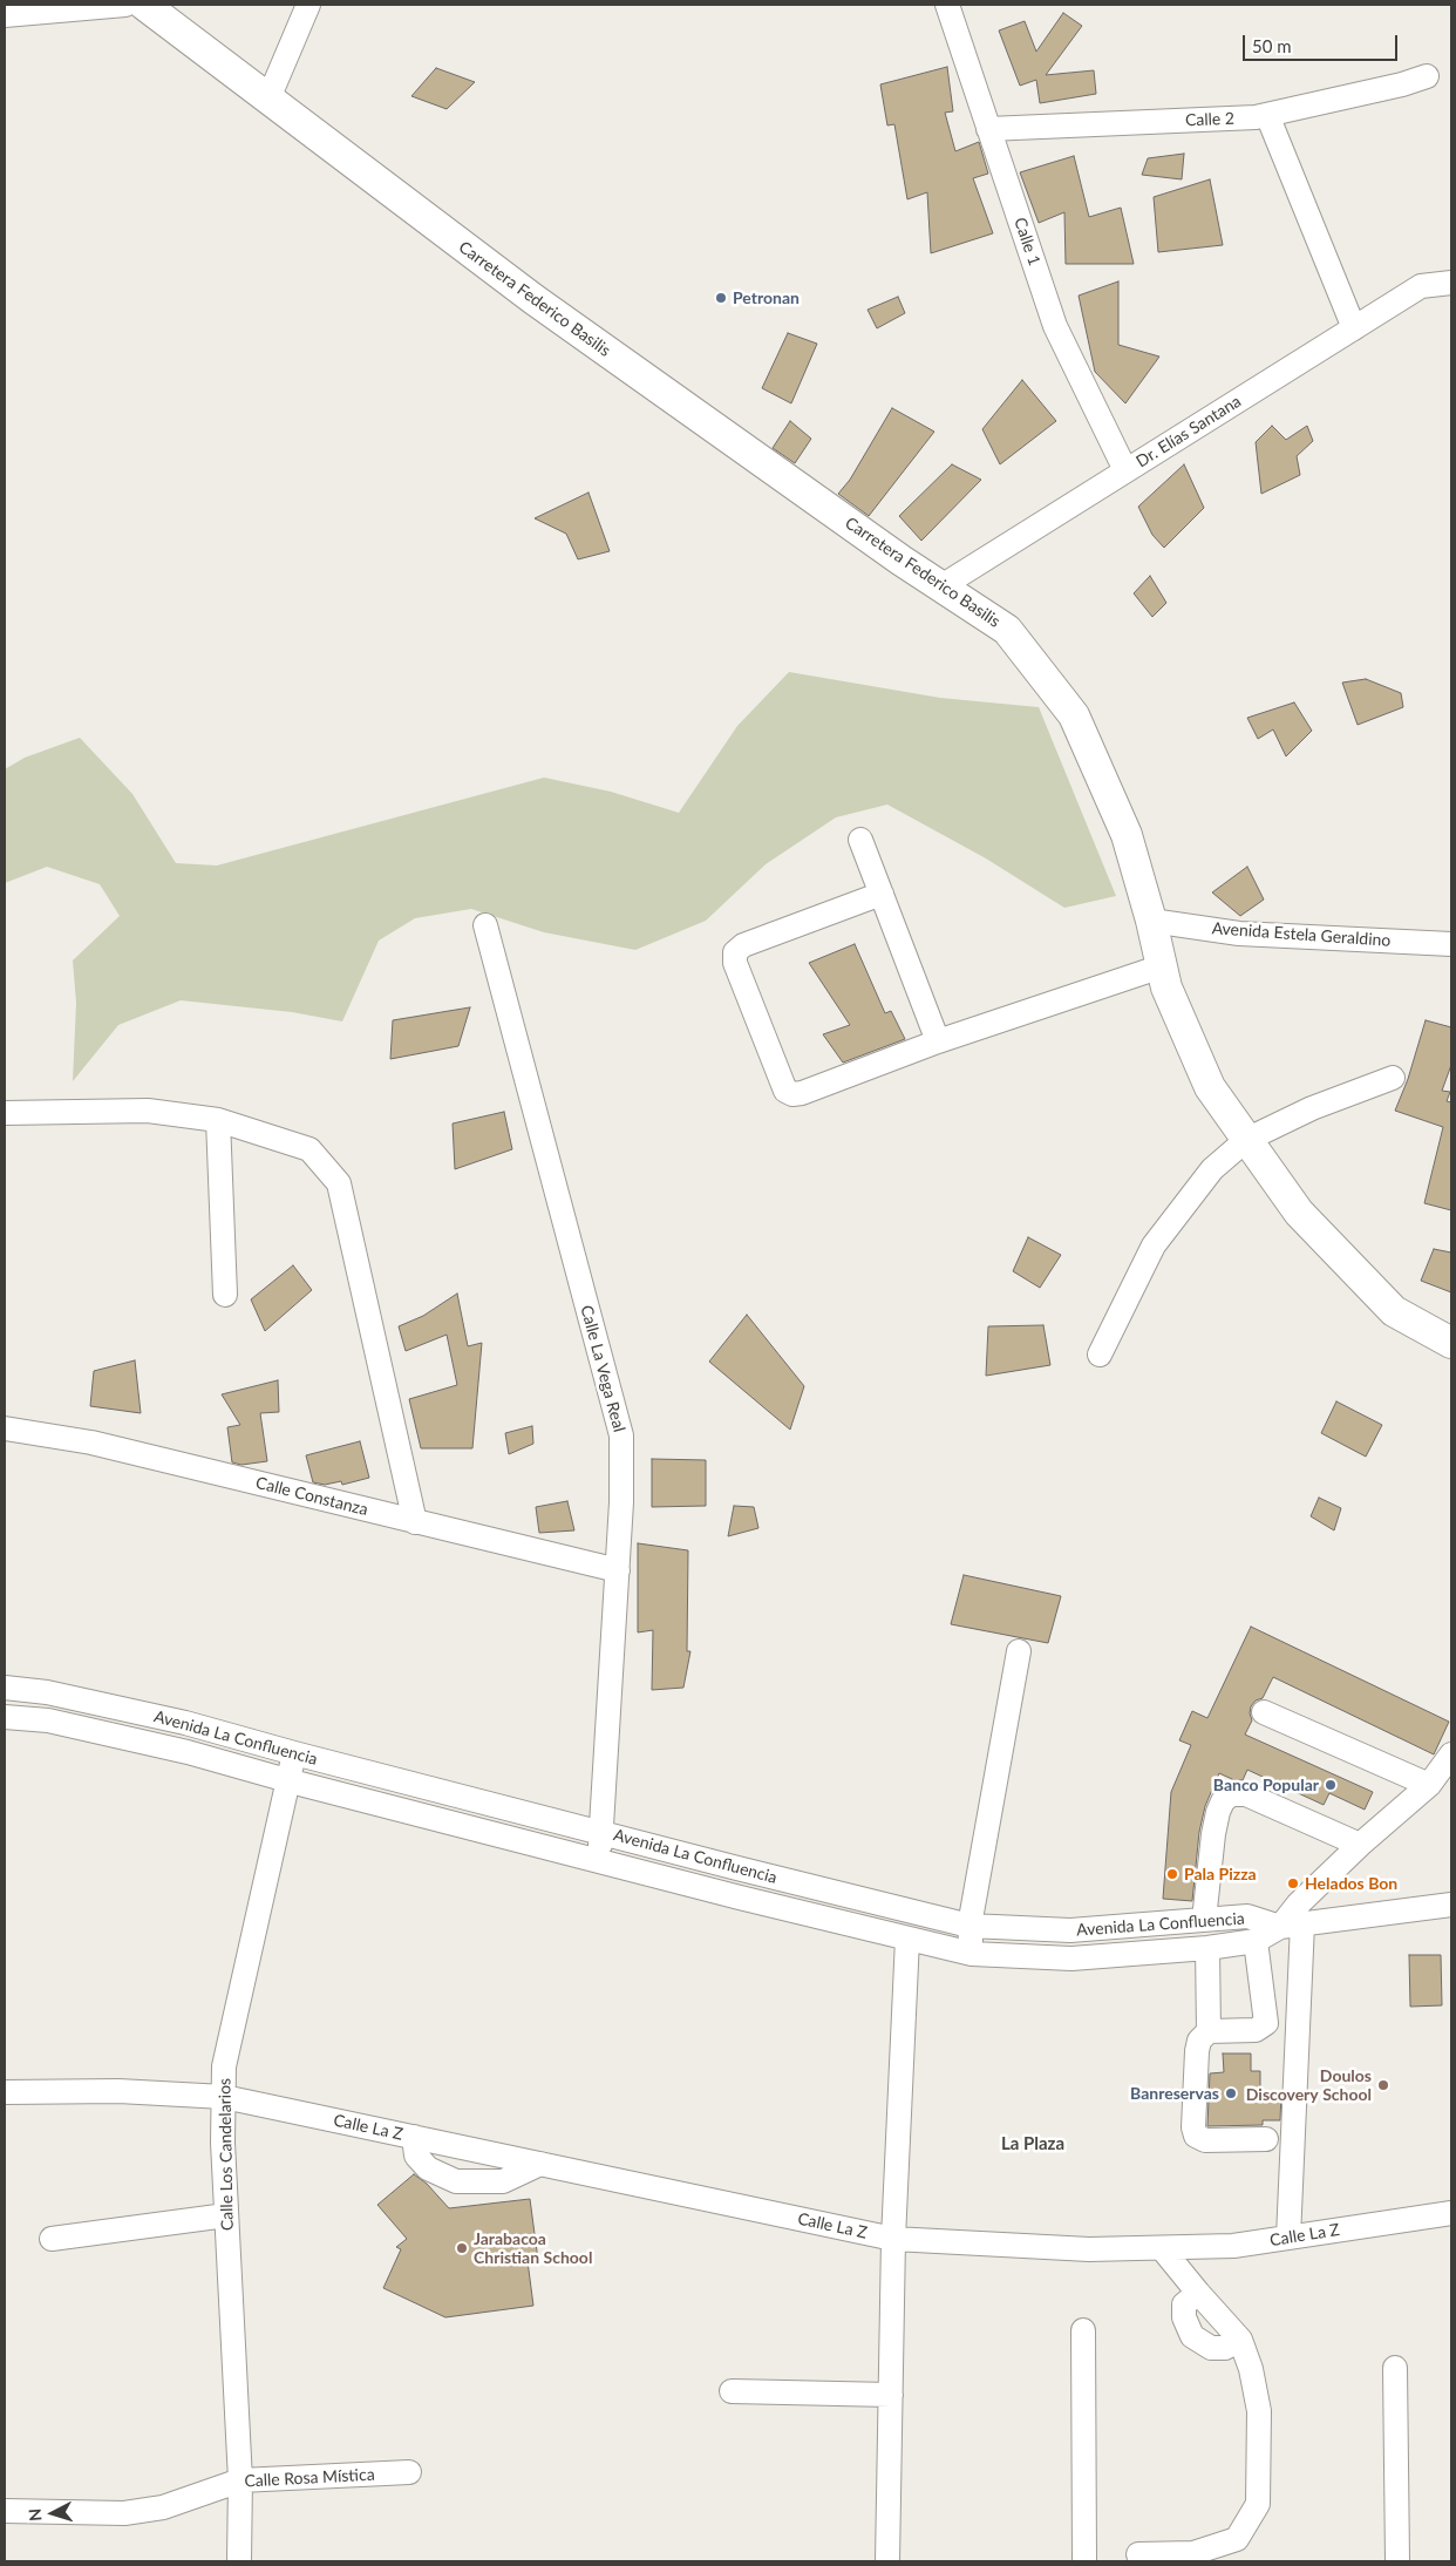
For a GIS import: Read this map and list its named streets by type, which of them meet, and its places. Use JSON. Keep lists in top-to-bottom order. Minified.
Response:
{"streets":{"main road":["Carretera Federico Basilis"],"street":["Calle 2","Calle 1","Dr. Elías Santana","Avenida Estela Geraldino","Calle La Vega Real","Calle Constanza","Avenida La Confluencia","Calle La Z","Calle Los Candelarios","Calle Rosa Mística"]},"crossings":[["Calle 2","Calle 1"],["Calle 1","Dr. Elías Santana"],["Carretera Federico Basilis","Dr. Elías Santana"],["Carretera Federico Basilis","Avenida Estela Geraldino"],["Calle La Vega Real","Calle Constanza"],["Calle La Vega Real","Avenida La Confluencia"],["Avenida La Confluencia","Calle Los Candelarios"],["Calle La Z","Calle Los Candelarios"],["Calle Los Candelarios","Calle Rosa Mística"]],"districts":["La Plaza"],"places":["Petronan","Banco Popular","Pala Pizza","Helados Bon","Doulos Discovery School","Banreservas","Jarabacoa Christian School"],"scale_bar":"50 m","north":"left"}
